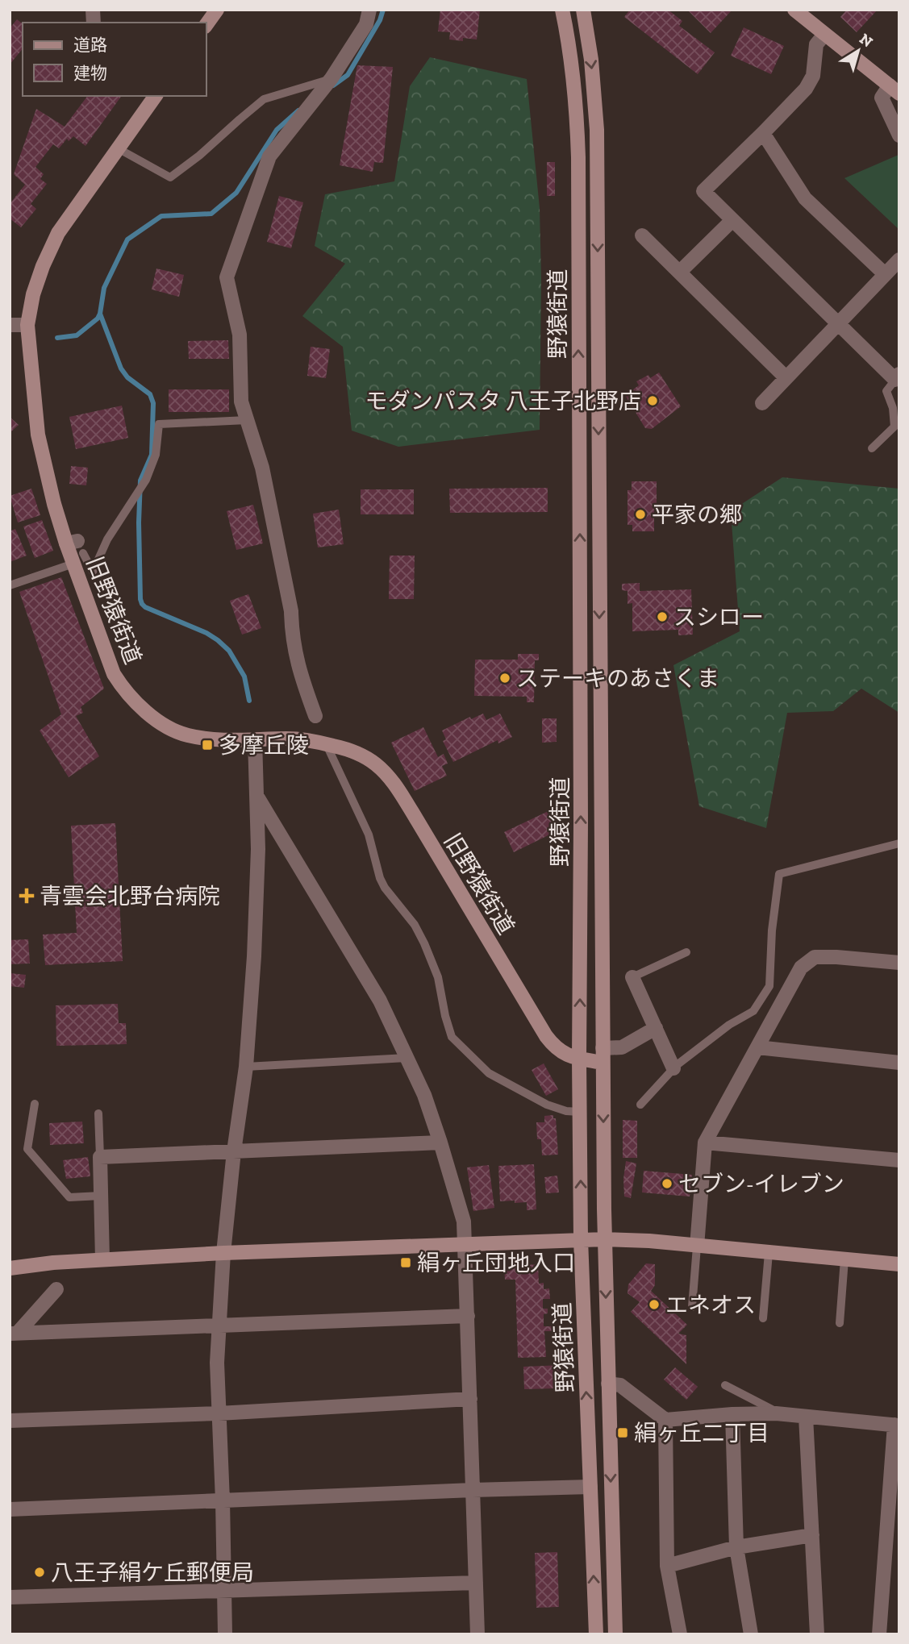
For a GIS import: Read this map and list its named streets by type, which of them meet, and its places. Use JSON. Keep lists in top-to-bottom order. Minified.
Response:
{"streets":{"main road":["野猿街道","旧野猿街道"]},"crossings":[["野猿街道","旧野猿街道"]],"places":{"other":["モダンパスタ 八王子北野店","平家の郷","スシロー","ステーキのあさくま","セブン-イレブン","エネオス","八王子絹ケ丘郵便局"],"transit":["多摩丘陵","絹ヶ丘団地入口","絹ヶ丘二丁目"],"health":["青雲会北野台病院"]},"legend":["道路","建物"],"north":"top right"}
